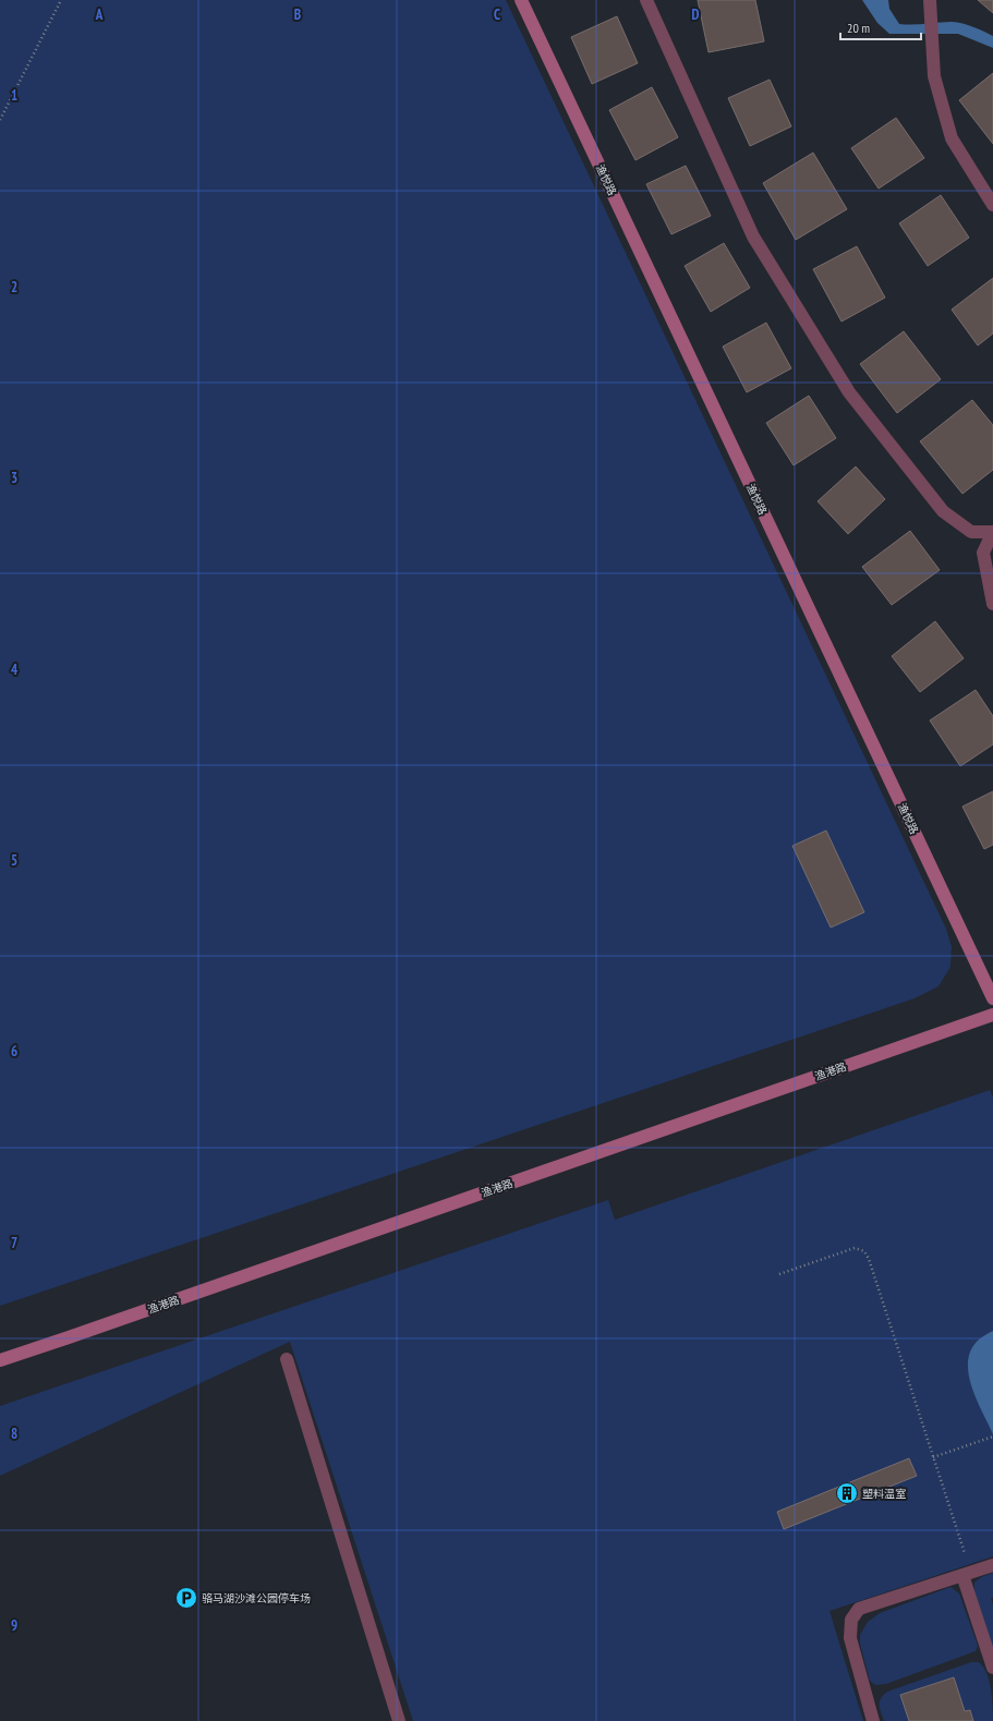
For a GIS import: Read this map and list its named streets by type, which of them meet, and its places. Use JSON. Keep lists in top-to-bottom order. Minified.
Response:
{"streets":{"street":["渔悦路","渔港路"]},"places":{"building":["塑料温室"],"parking":["骆马湖沙滩公园停车场"]},"scale_bar":"20 m","grid":{"columns":["A","B","C","D"],"rows":["1","2","3","4","5","6","7","8","9"]}}
